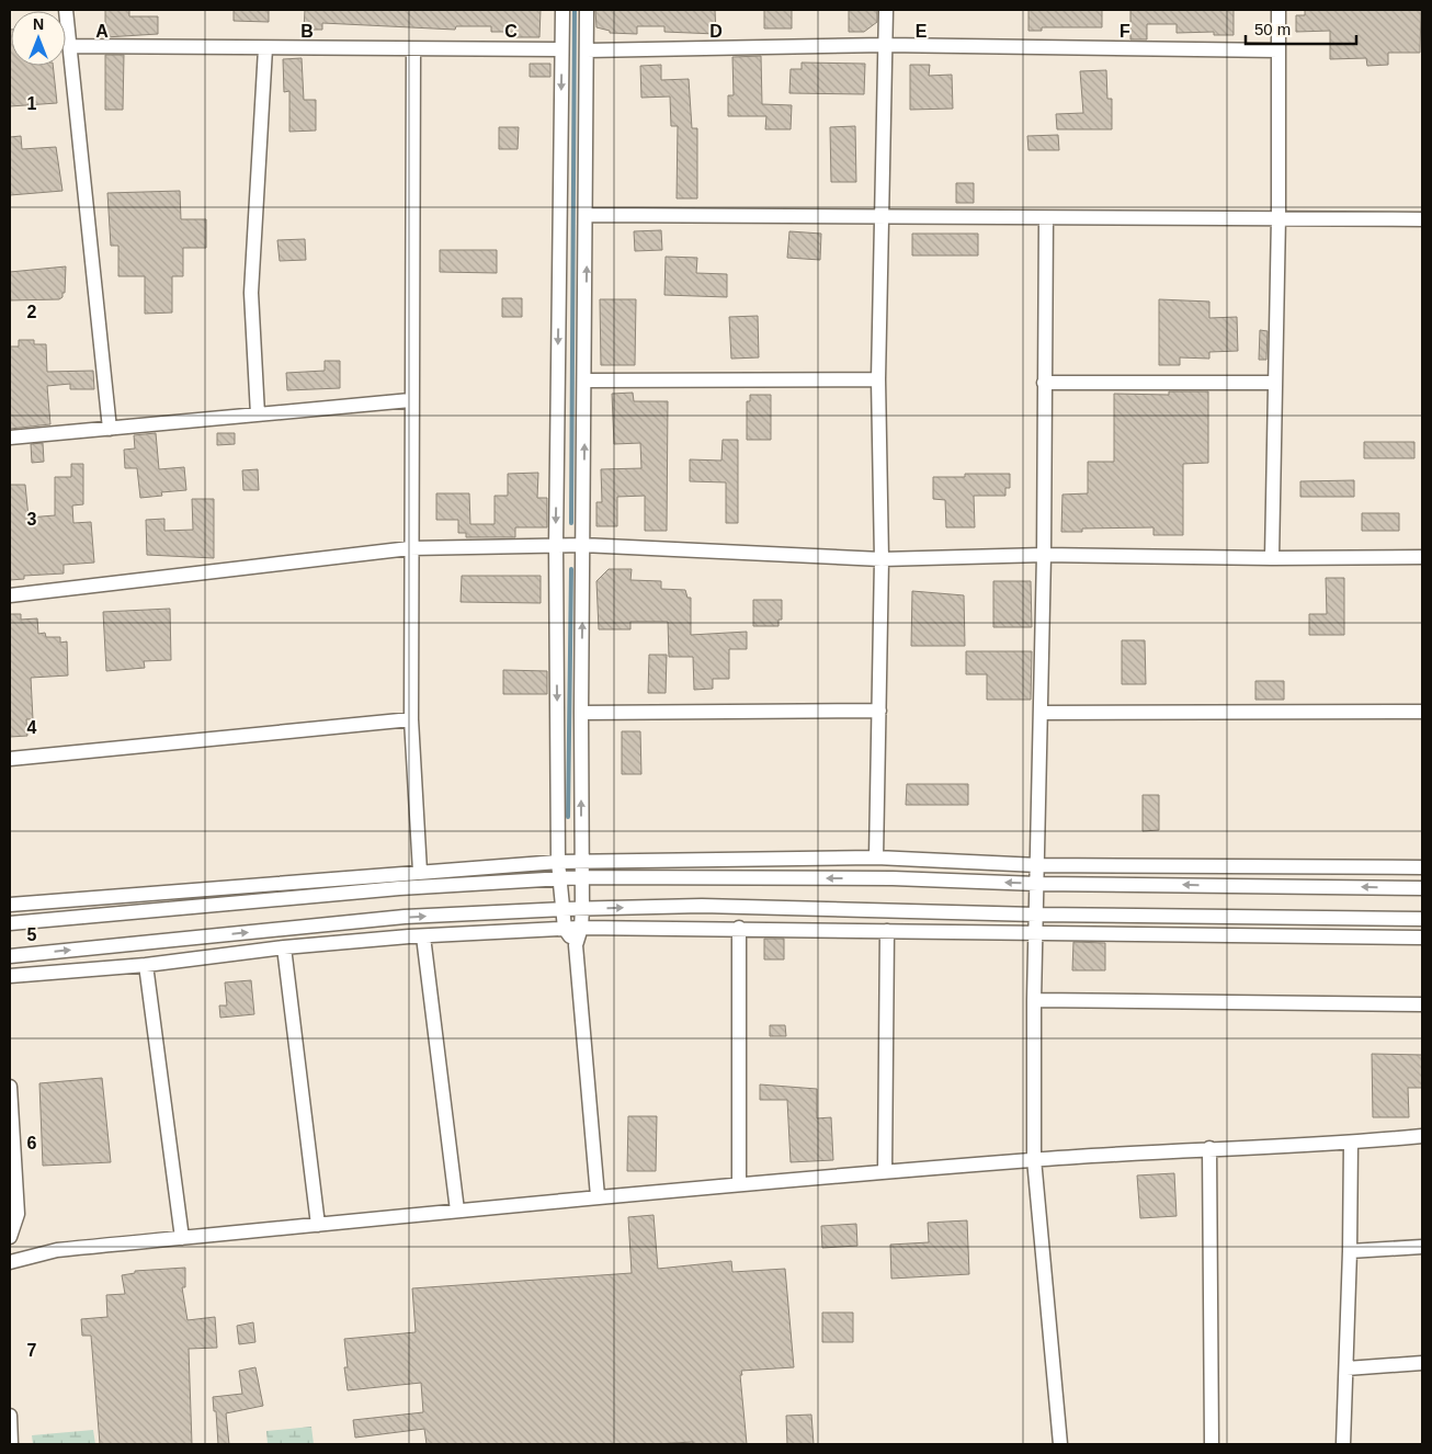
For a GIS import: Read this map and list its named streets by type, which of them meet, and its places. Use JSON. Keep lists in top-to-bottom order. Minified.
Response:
{"scale_bar":"50 m","north":"top","grid":{"columns":["A","B","C","D","E","F"],"rows":["1","2","3","4","5","6","7"]}}
